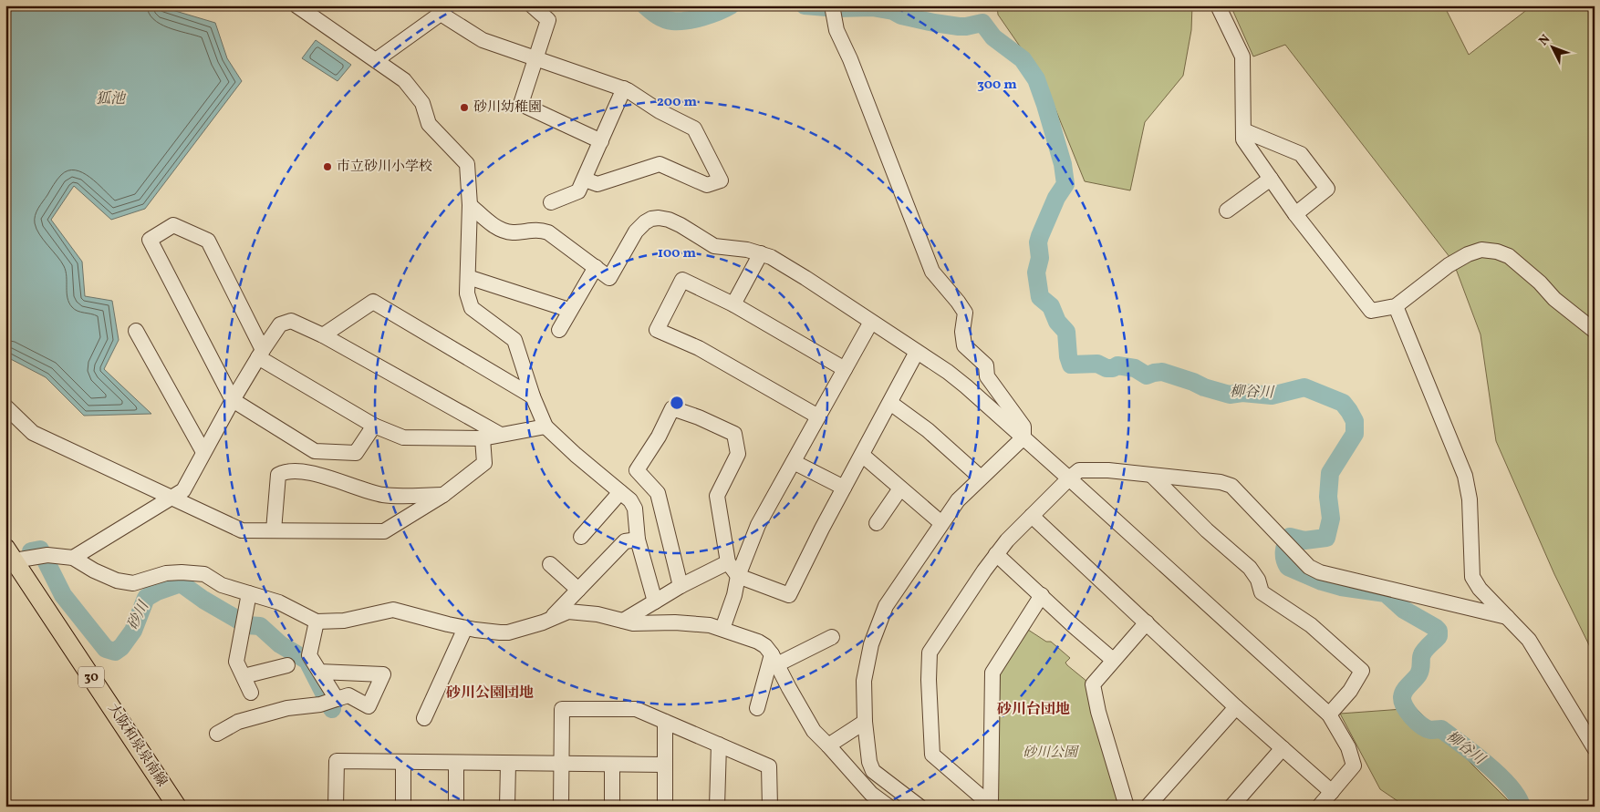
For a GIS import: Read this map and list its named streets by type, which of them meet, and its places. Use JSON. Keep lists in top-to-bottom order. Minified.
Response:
{"streets":{"main road":["30","大阪和泉泉南線"]},"districts":["砂川公園団地","砂川台団地"],"water":["狐池","柳谷川","砂川"],"parks":["砂川公園"],"places":["砂川幼稚園","市立砂川小学校"],"north":"top left","rings":["300 m","200 m","100 m"]}
